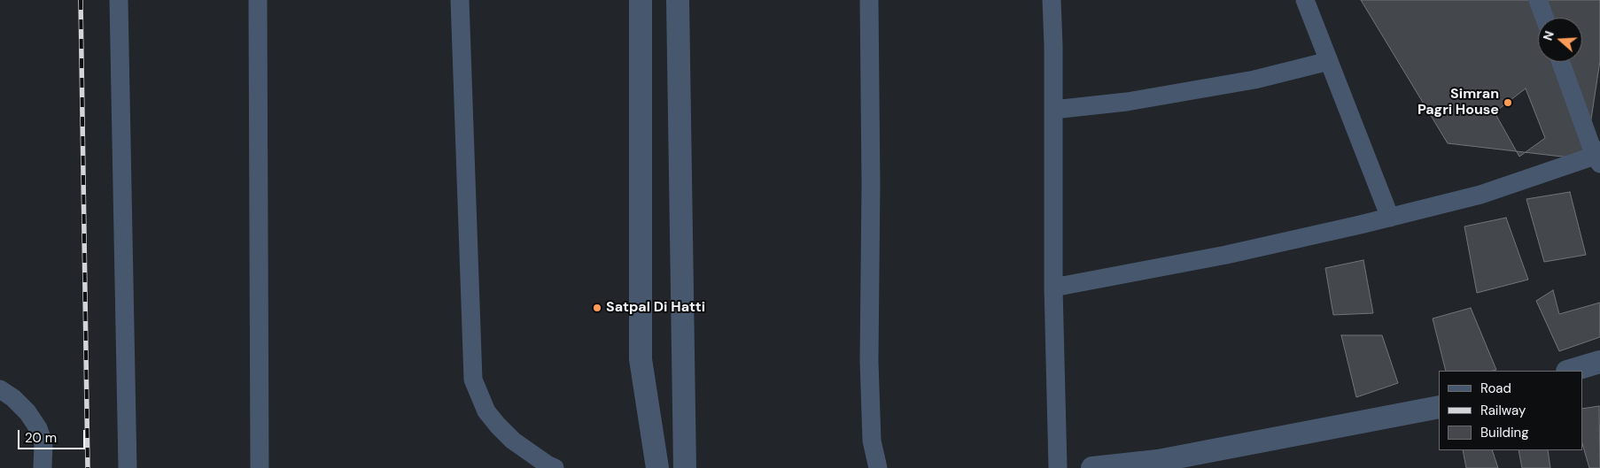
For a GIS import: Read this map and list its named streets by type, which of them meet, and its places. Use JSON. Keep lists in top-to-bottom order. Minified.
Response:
{"places":["Simran Pagri House","Satpal Di Hatti"],"legend":["Road","Railway","Building"],"scale_bar":"20 m","north":"left"}
